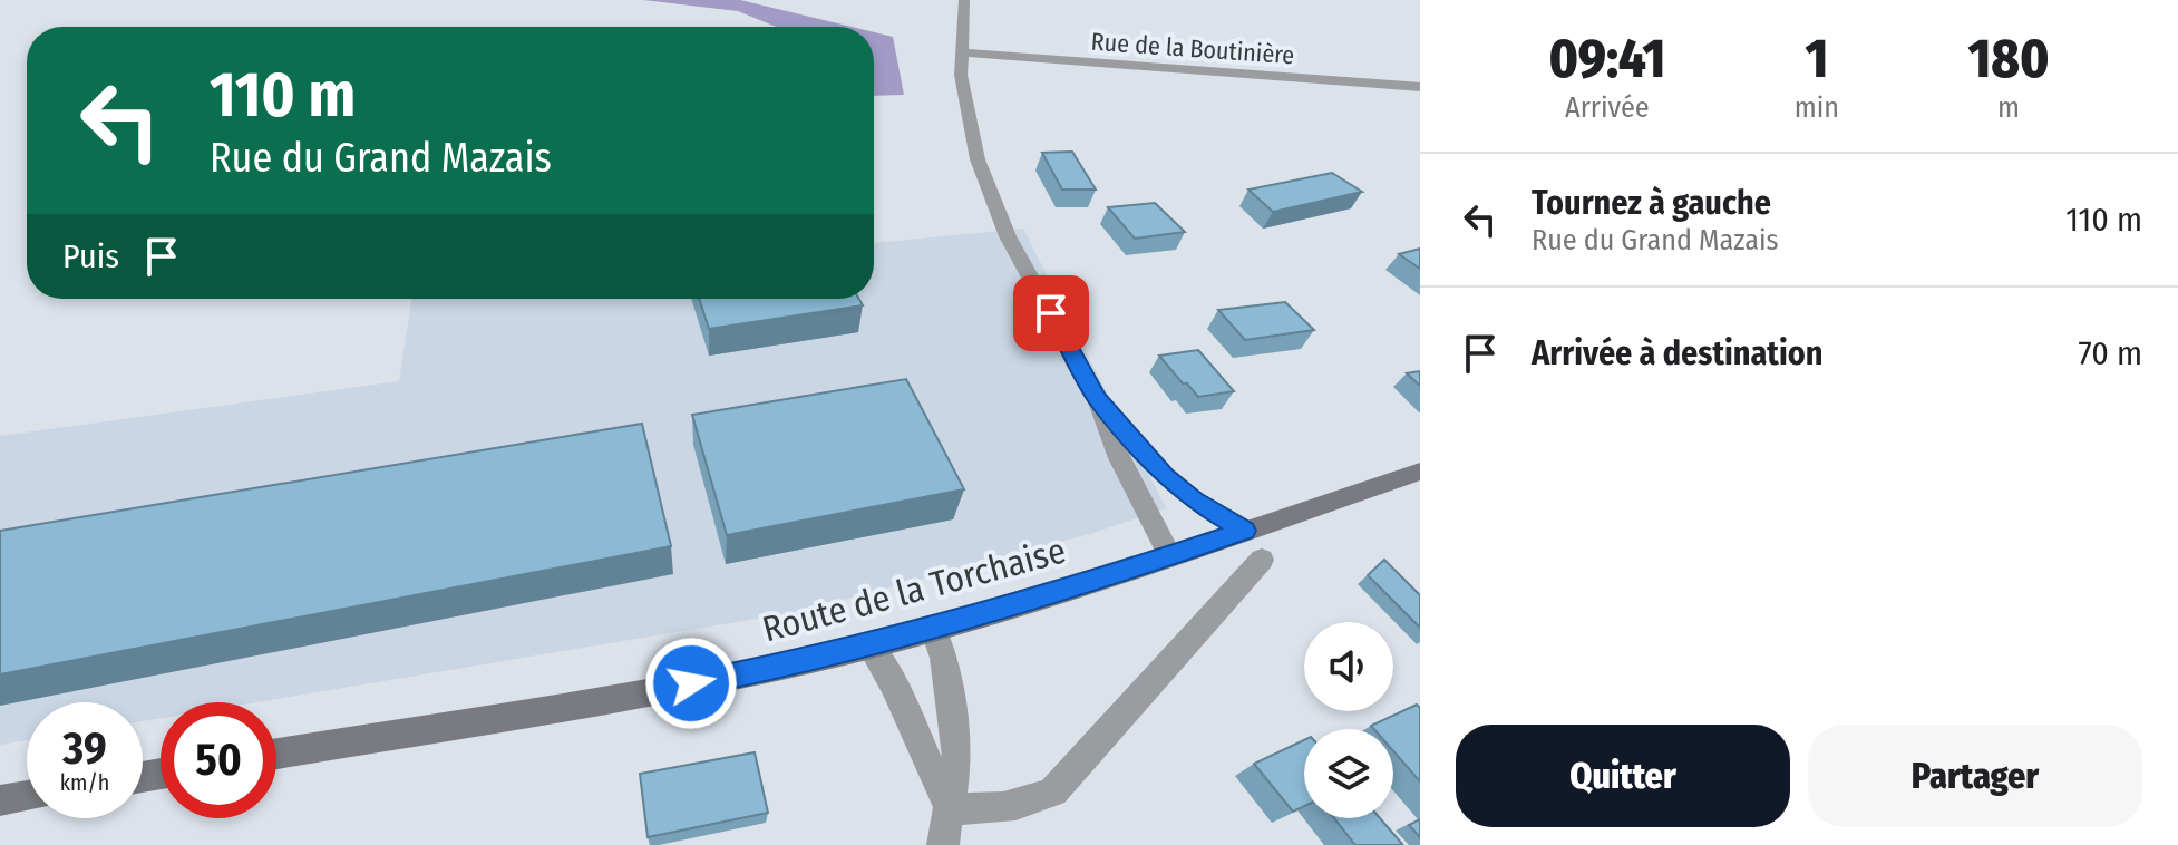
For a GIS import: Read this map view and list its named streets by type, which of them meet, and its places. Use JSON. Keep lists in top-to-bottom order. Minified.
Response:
{"streets":{"main road":["Route de la Torchaise"],"street":["Rue de la Boutinière"]},"page":{"eta":["09:41","Arrivée","1","min","180","m"],"turn":["110 m","Rue du Grand Mazais"],"list":[{"name":"Tournez à gauche","note":"Rue du Grand Mazais","value":"110 m"},{"name":"Arrivée à destination","value":"70 m"}],"then":"Puis","speed":"39 km/h","limit":"50","buttons":["Quitter","Partager"]}}
